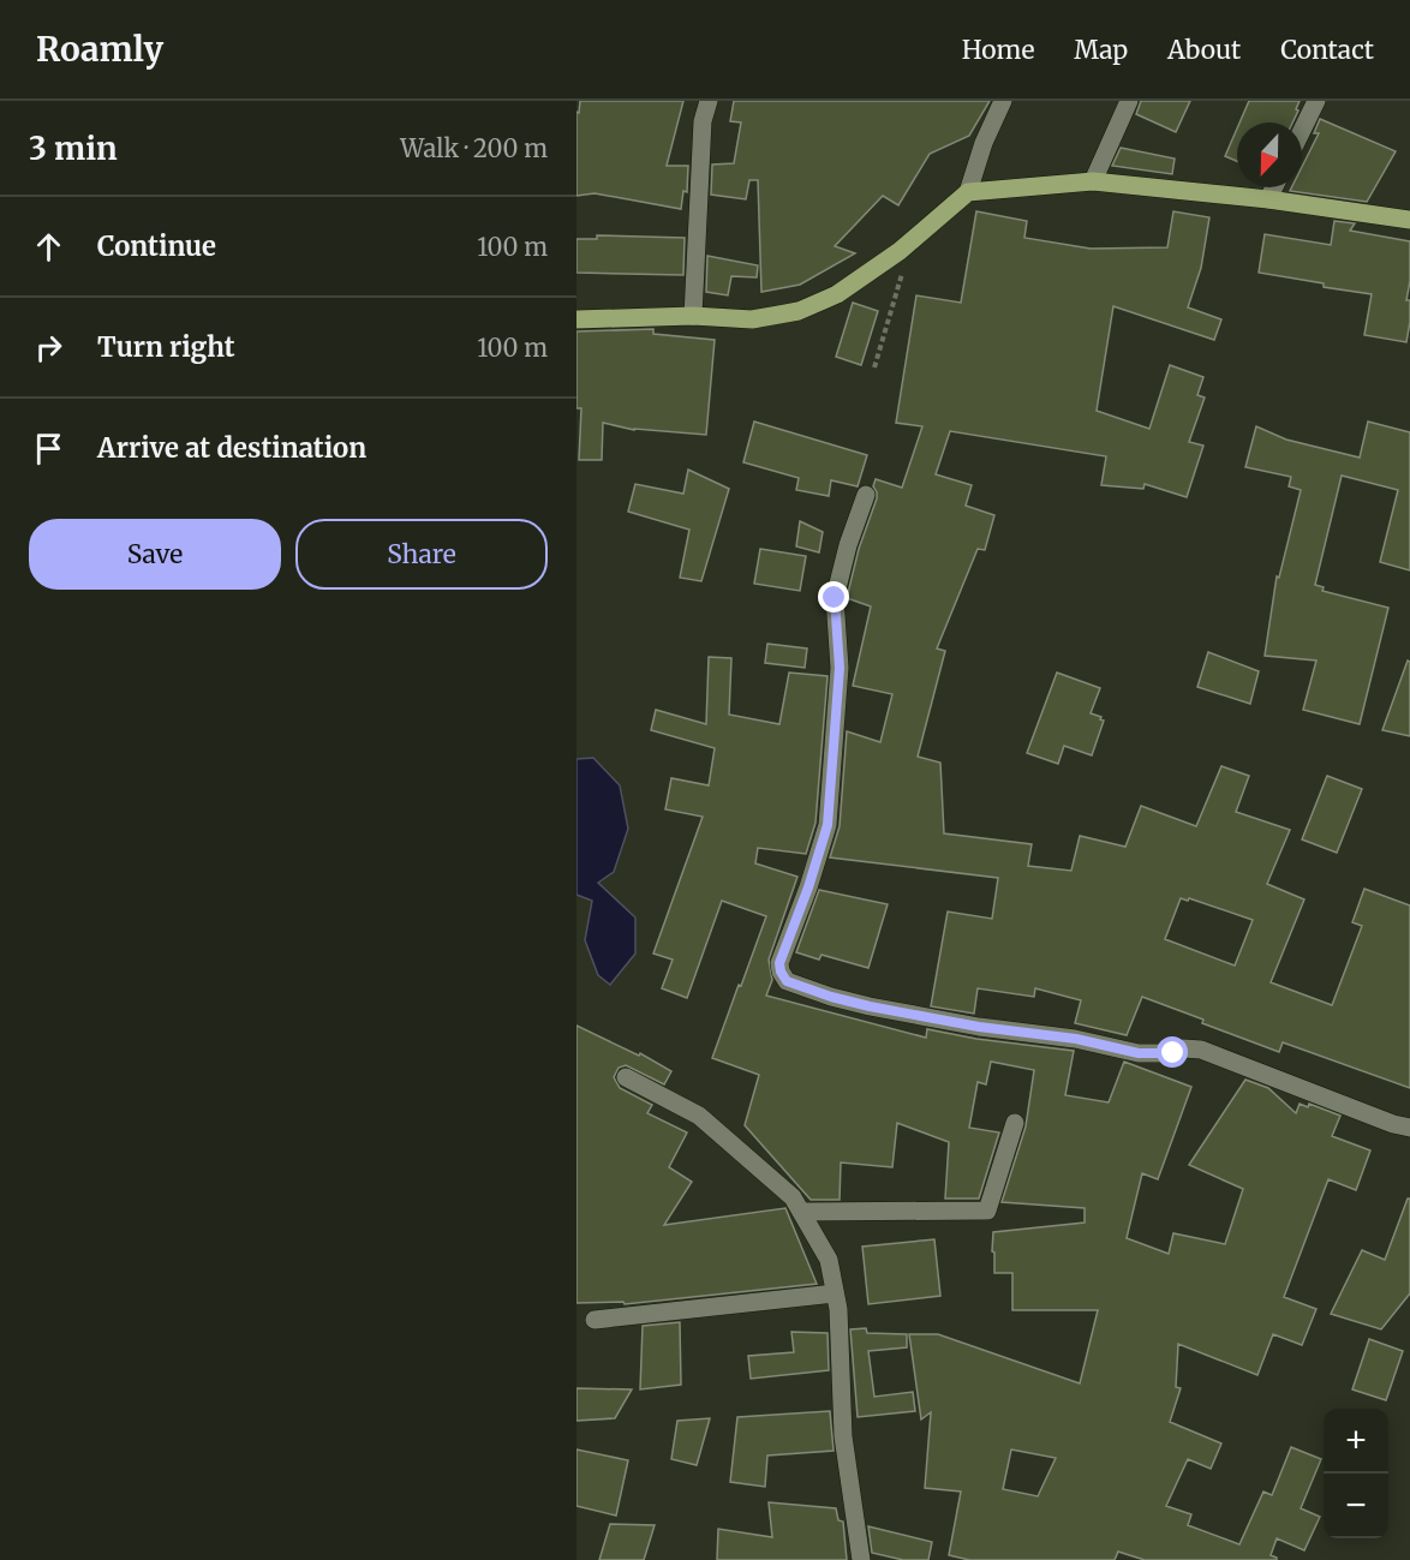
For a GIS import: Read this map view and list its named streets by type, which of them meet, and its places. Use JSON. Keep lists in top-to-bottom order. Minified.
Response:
{"north":"bottom","page":{"header":"Roamly","nav":["Home","Map","About","Contact"],"heading":["3 min","Walk · 200 m"],"list":[["Continue","100 m"],["Turn right","100 m"],"Arrive at destination"],"buttons":["Save","Share"],"map_buttons":["+","−"]}}
